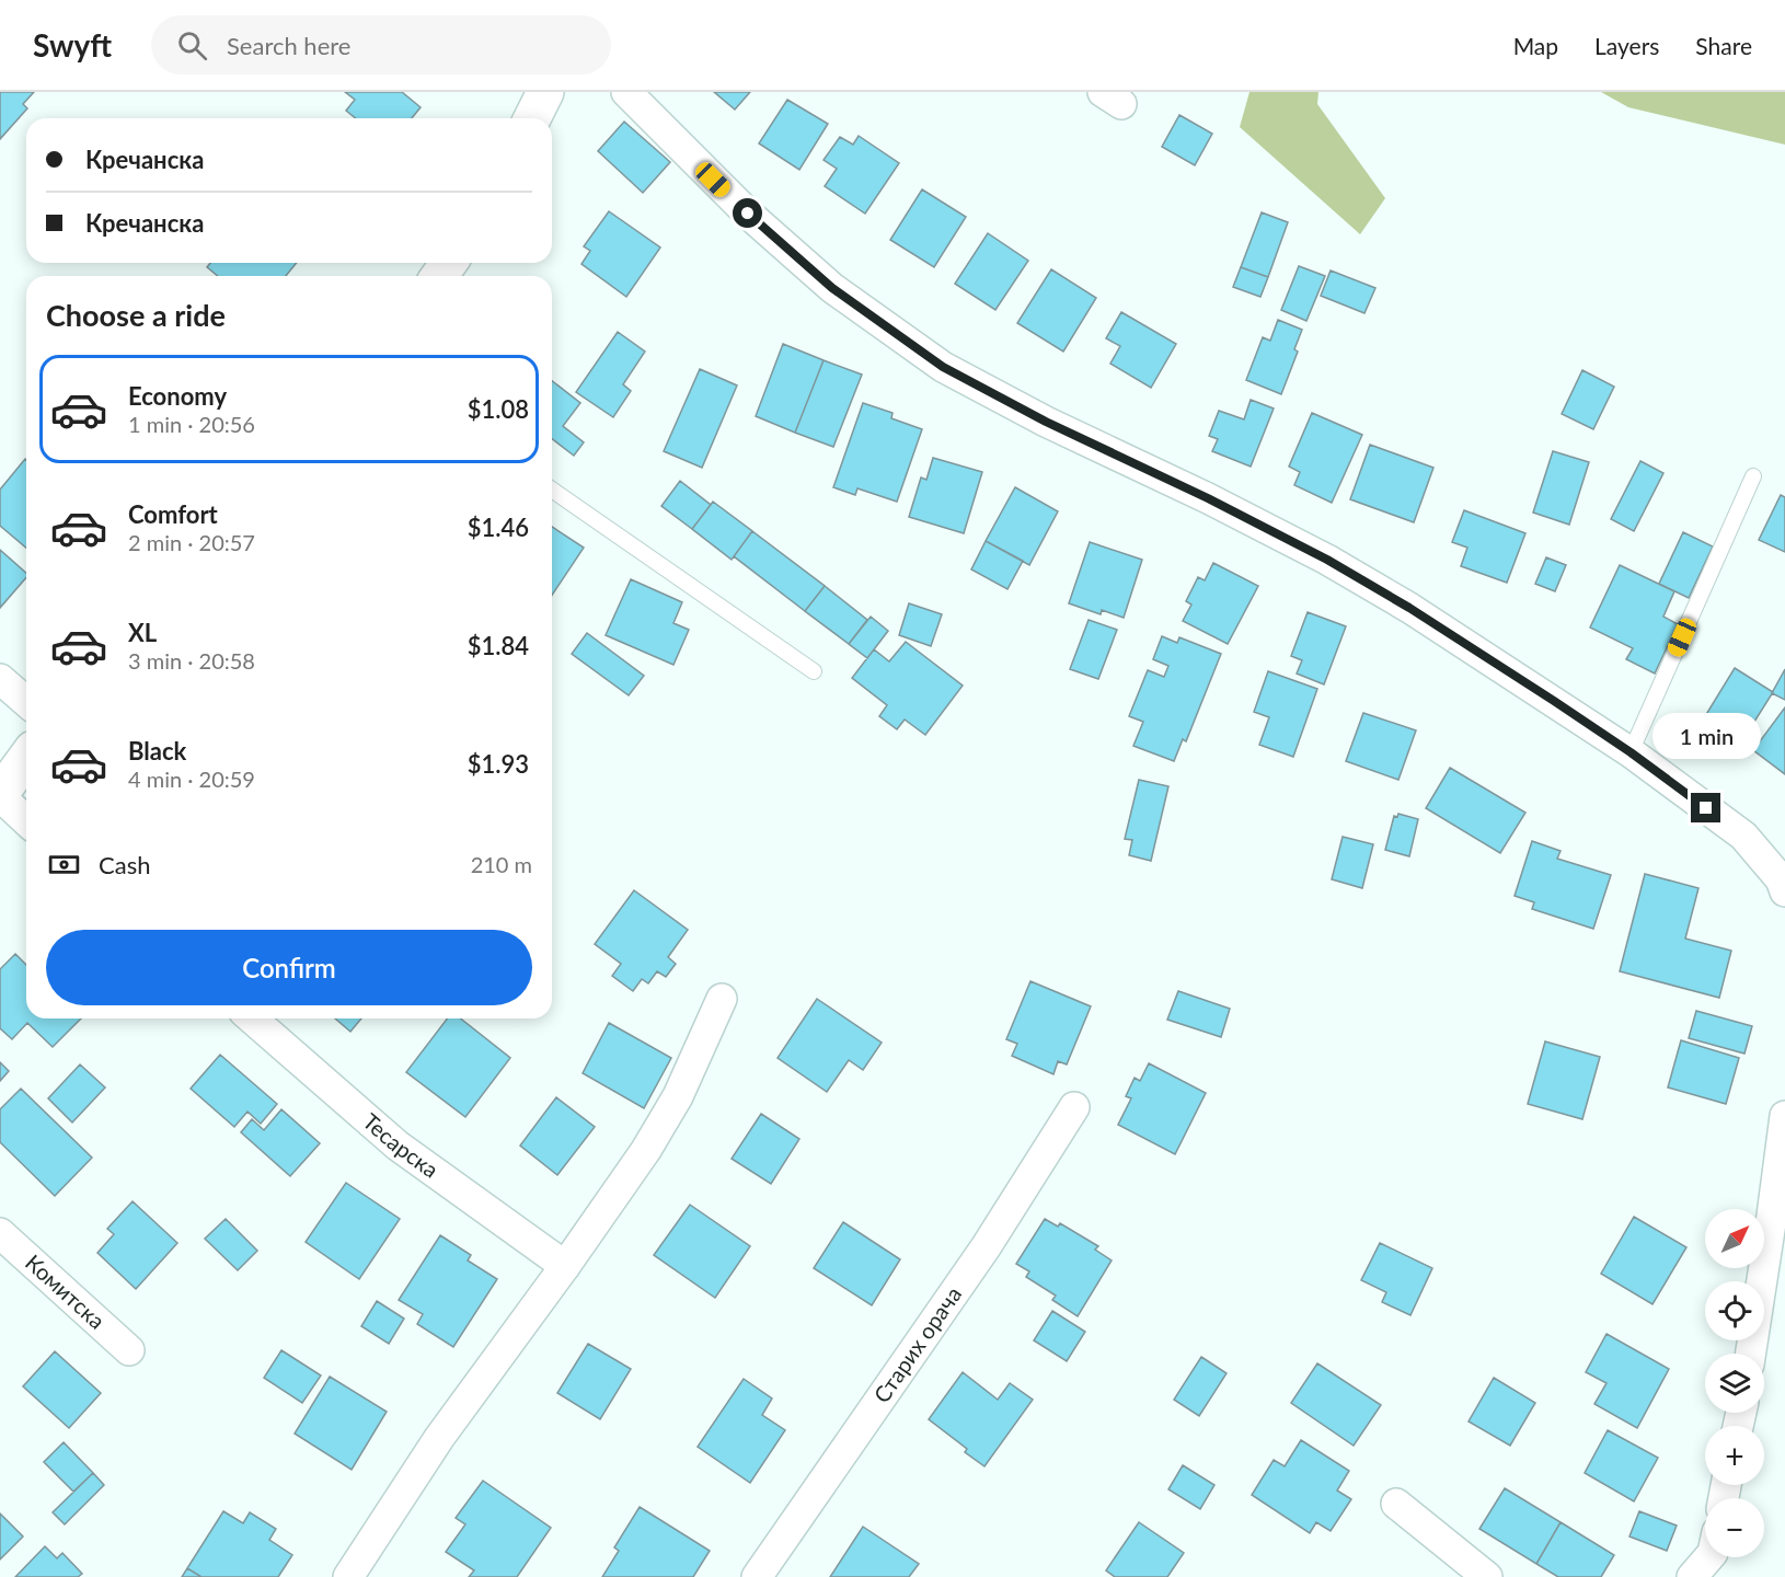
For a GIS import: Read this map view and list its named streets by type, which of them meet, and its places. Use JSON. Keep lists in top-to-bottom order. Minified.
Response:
{"streets":{"street":["Тесарска","Комитска","Старих орача"]},"north":"top right","page":{"header":"Swyft","search":"Search here","nav":["Map","Layers","Share"],"banner":["Кречанска","Кречанска"],"heading":"Choose a ride","list":[{"name":"Economy","note":"1 min · 20:56","value":"$1.08"},{"name":"Comfort","note":"2 min · 20:57","value":"$1.46"},{"name":"XL","note":"3 min · 20:58","value":"$1.84"},{"name":"Black","note":"4 min · 20:59","value":"$1.93"}],"bubble":"1 min","pay":["Cash","210 m"],"buttons":"Confirm","map_buttons":["+","−"]}}
